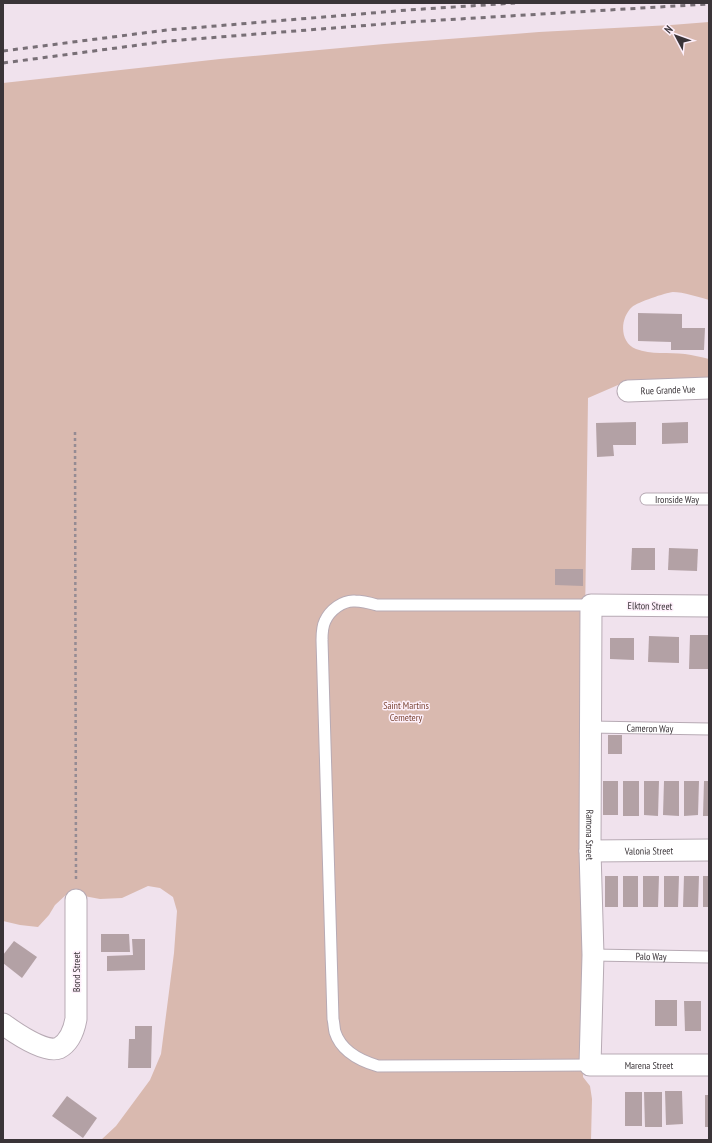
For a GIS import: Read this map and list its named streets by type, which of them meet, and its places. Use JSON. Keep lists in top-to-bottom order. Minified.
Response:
{"streets":{"street":["Rue Grande Vue","Elkton Street","Ramona Street","Valonia Street","Bond Street","Marena Street"],"lane":["Ironside Way","Cameron Way","Palo Way"]},"crossings":[["Elkton Street","Ramona Street"],["Cameron Way","Ramona Street"],["Ramona Street","Valonia Street"],["Ramona Street","Palo Way"],["Ramona Street","Marena Street"]],"parks":["Saint Martins Cemetery"],"north":"top left"}
